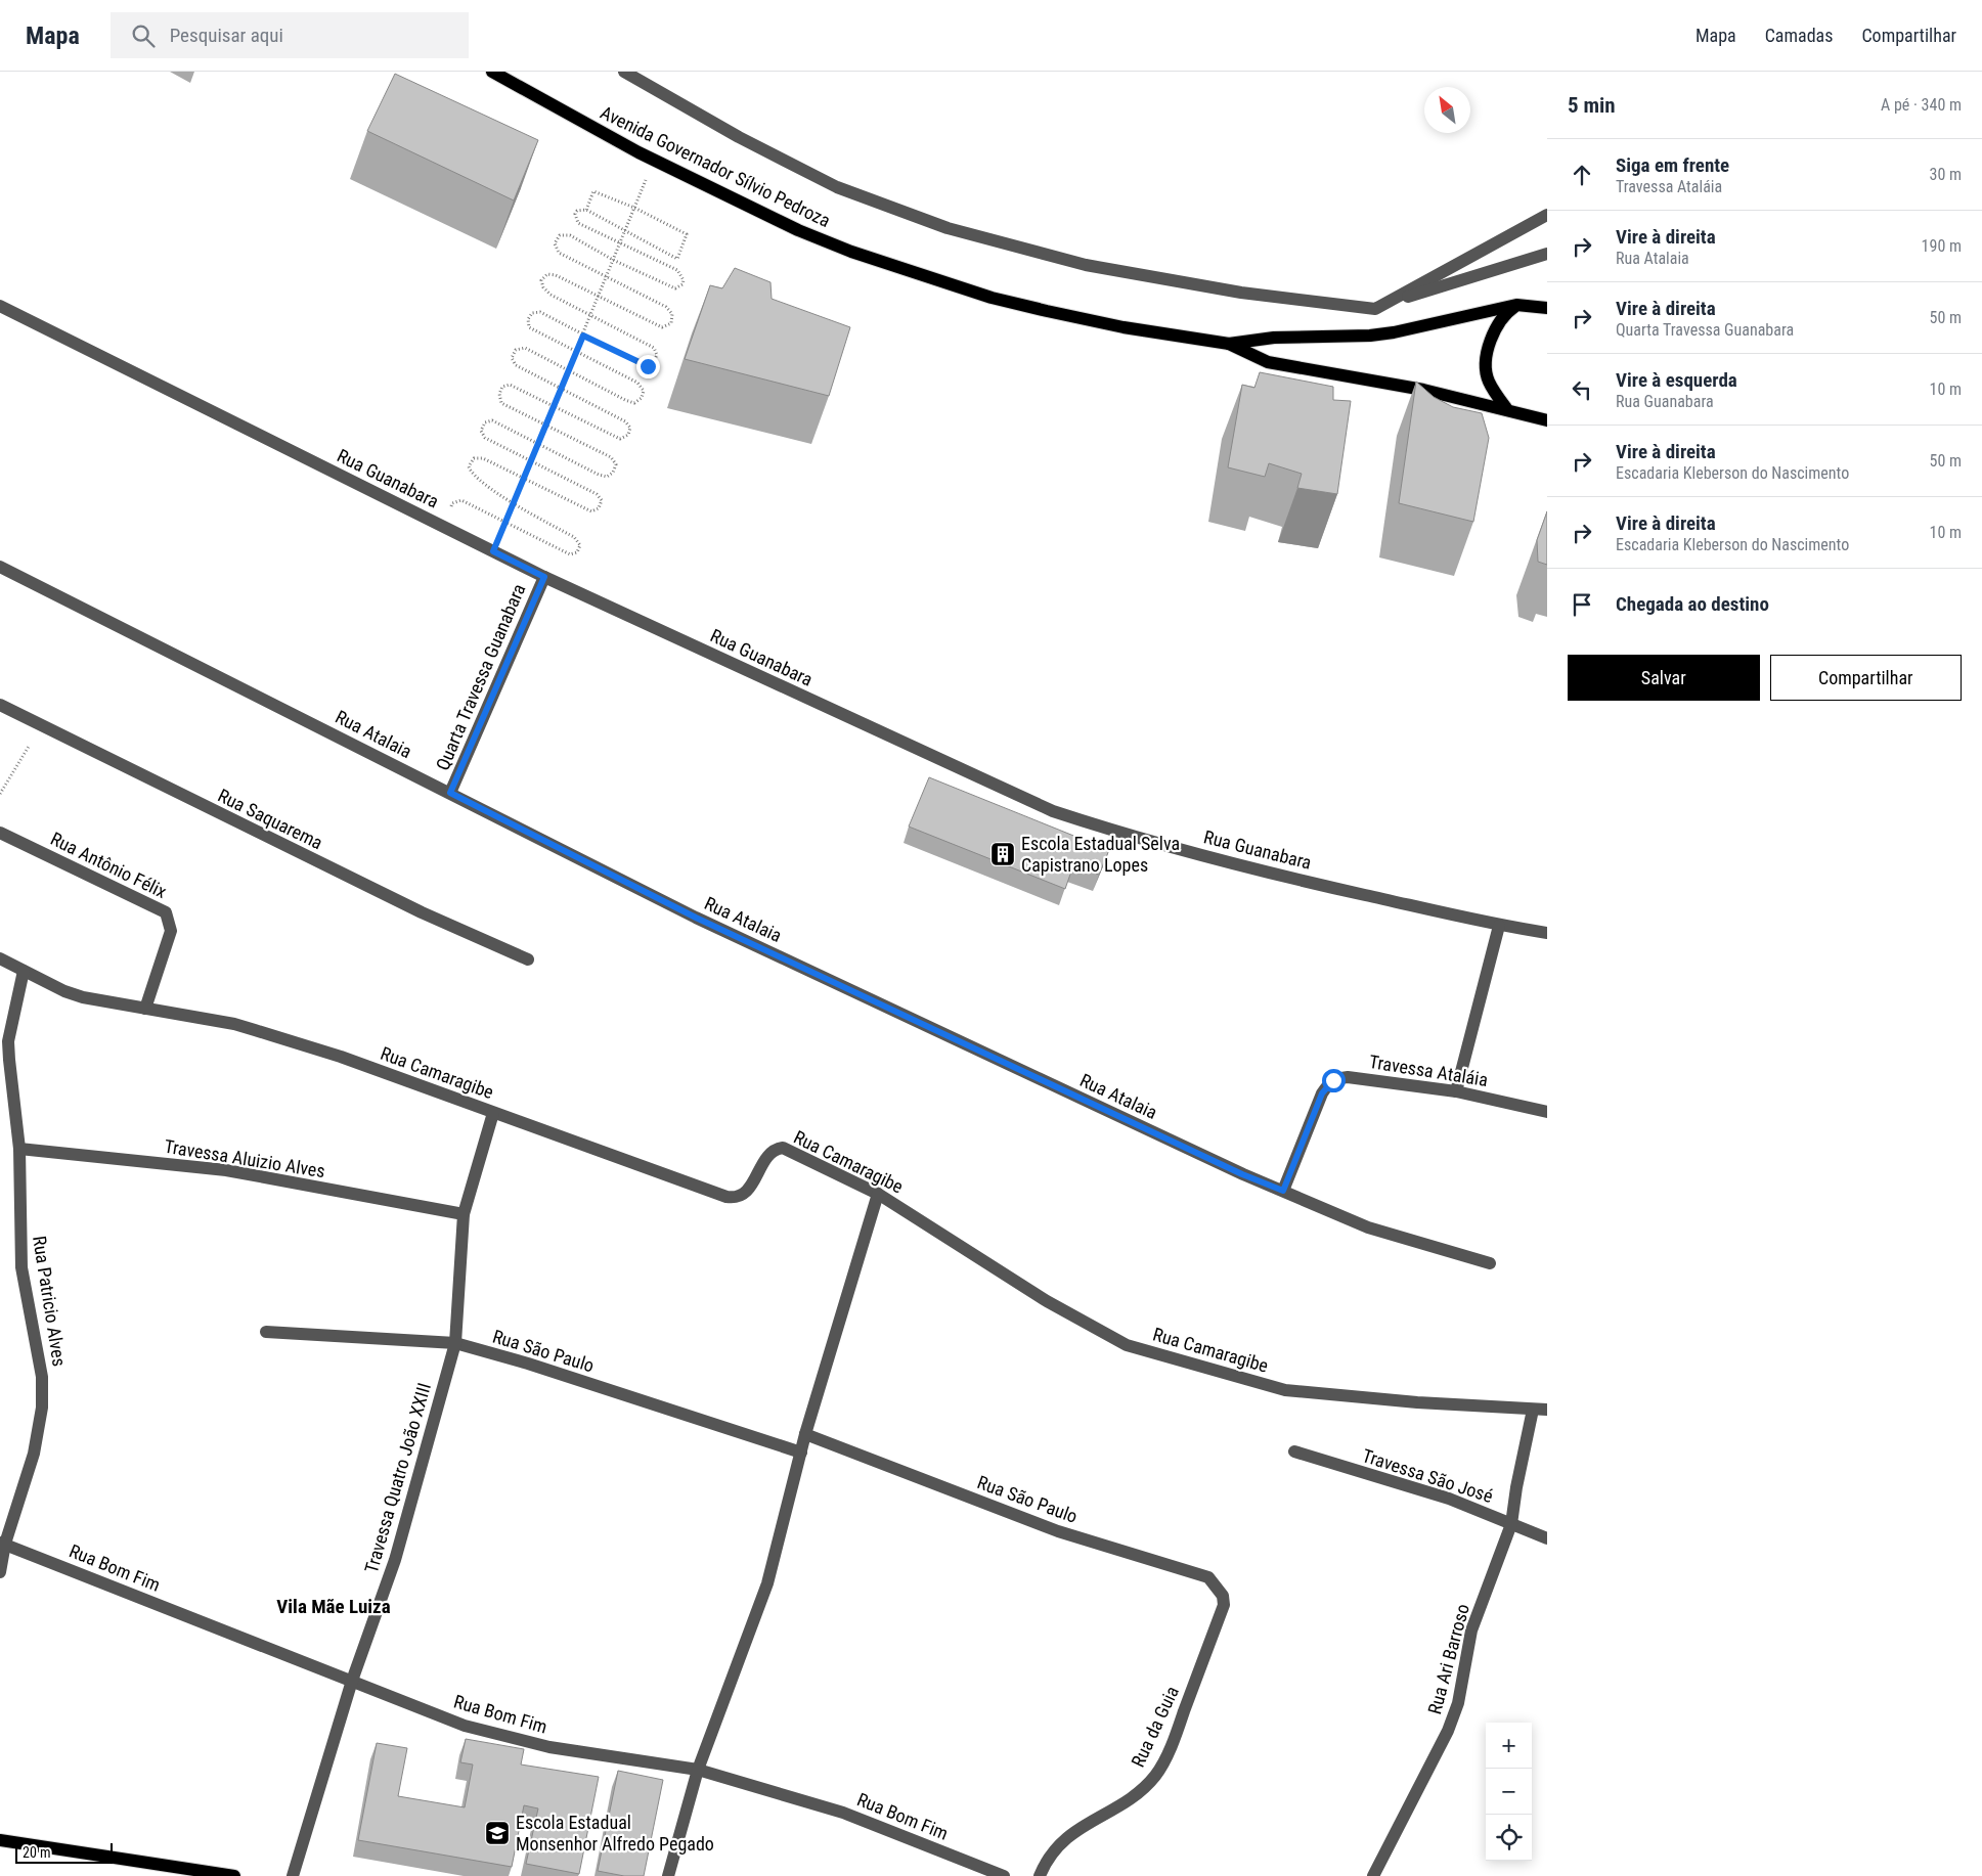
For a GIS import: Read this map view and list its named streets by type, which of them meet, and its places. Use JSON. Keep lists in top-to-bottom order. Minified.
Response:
{"streets":{"main road":["Avenida Governador Sílvio Pedroza"],"street":["Rua Guanabara","Quarta Travessa Guanabara","Rua Atalaia","Rua Saquarema","Rua Antônio Félix","Travessa Ataláia","Rua Camaragibe","Travessa Aluizio Alves","Rua Patricio Alves","Rua São Paulo","Travessa São José","Travessa Quatro João XXIII","Rua Bom Fim","Rua Ari Barroso","Rua da Guia"]},"crossings":[["Rua Guanabara","Quarta Travessa Guanabara"],["Quarta Travessa Guanabara","Rua Atalaia"],["Rua Atalaia","Travessa Ataláia"],["Rua Antônio Félix","Rua Camaragibe"],["Rua Camaragibe","Rua Patricio Alves"],["Rua Camaragibe","Travessa Quatro João XXIII"],["Rua Camaragibe","Rua Ari Barroso"],["Travessa Aluizio Alves","Rua Patricio Alves"],["Travessa Aluizio Alves","Travessa Quatro João XXIII"],["Rua Patricio Alves","Rua Bom Fim"],["Rua São Paulo","Travessa Quatro João XXIII"],["Rua São Paulo","Rua da Guia"],["Travessa São José","Rua Ari Barroso"],["Travessa Quatro João XXIII","Rua Bom Fim"]],"districts":["Vila Mãe Luiza"],"places":{"building":["Escola Estadual Selva Capistrano Lopes"],"school or university":["Escola Estadual Monsenhor Alfredo Pegado"]},"scale_bar":"20 m","north":"top left","page":{"header":"Mapa","search":"Pesquisar aqui","nav":["Mapa","Camadas","Compartilhar"],"heading":["5 min","A pé · 340 m"],"list":[["Siga em frente","Travessa Ataláia","30 m"],["Vire à direita","Rua Atalaia","190 m"],["Vire à direita","Quarta Travessa Guanabara","50 m"],["Vire à esquerda","Rua Guanabara","10 m"],["Vire à direita","Escadaria Kleberson do Nascimento","50 m"],["Vire à direita","Escadaria Kleberson do Nascimento","10 m"],"Chegada ao destino"],"buttons":["Salvar","Compartilhar"],"map_buttons":["+","−"],"scale":"20 m"}}
